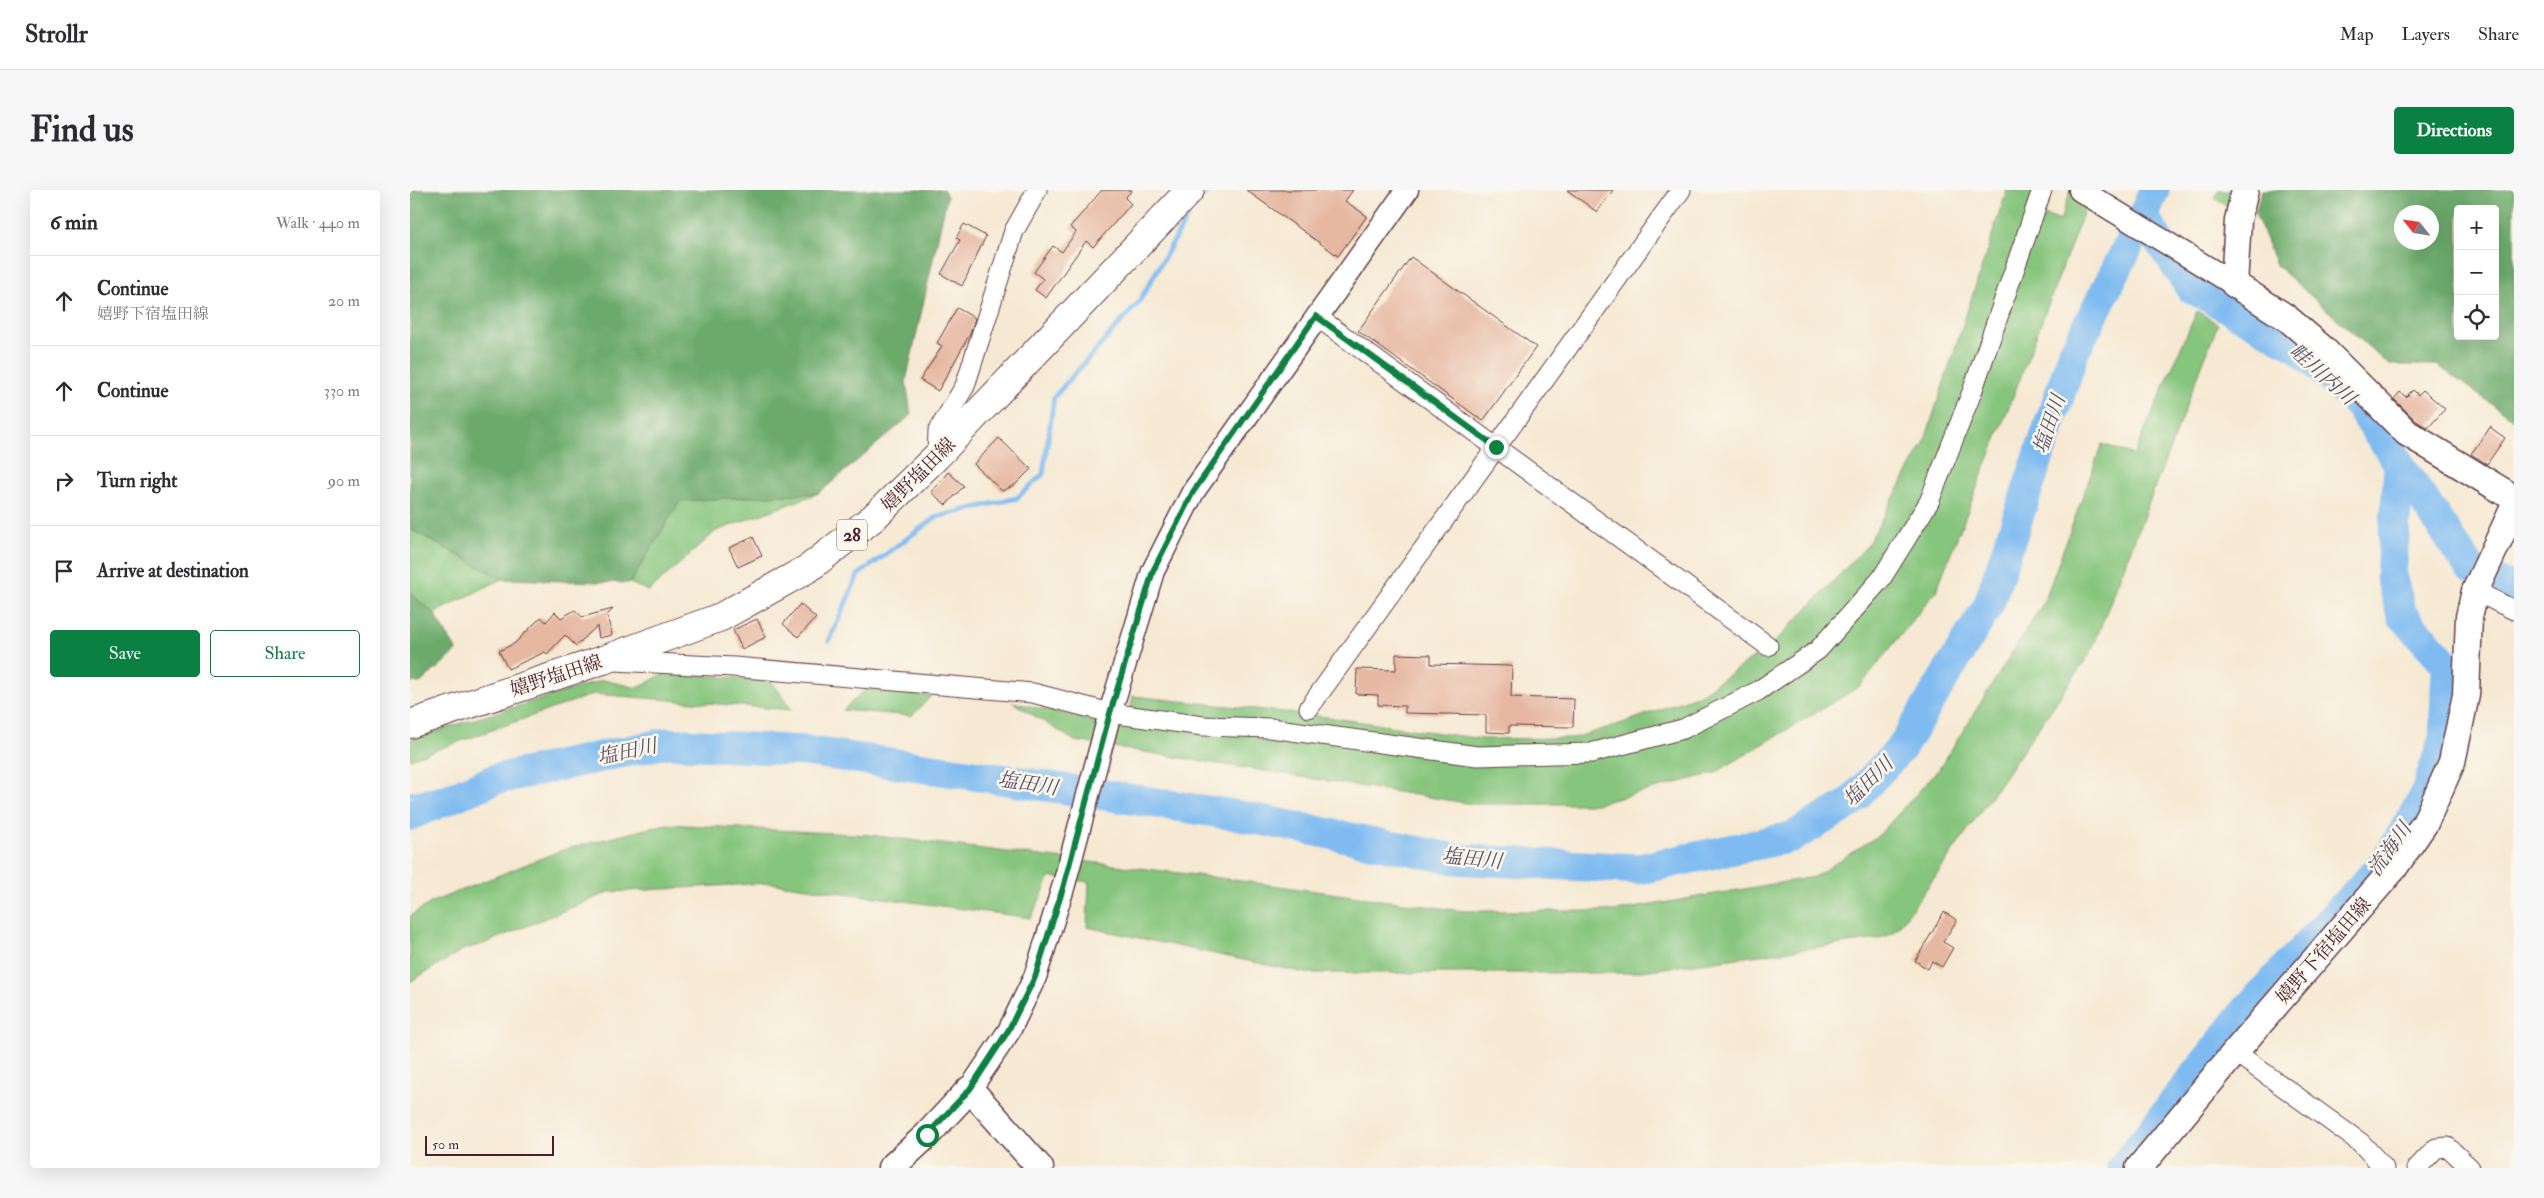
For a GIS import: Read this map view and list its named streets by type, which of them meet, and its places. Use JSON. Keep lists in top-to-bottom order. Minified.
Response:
{"streets":{"main road":["嬉野塩田線","28","嬉野下宿塩田線"]},"water":["畦川内川","塩田川","流海川"],"scale_bar":"50 m","north":"top left","page":{"header":"Strollr","nav":["Map","Layers","Share"],"buttons":["Directions",["Save","Share"]],"title":"Find us","heading":["6 min","Walk · 440 m"],"map_buttons":["+","−"],"list":[["Continue","嬉野下宿塩田線","20 m"],["Continue","330 m"],["Turn right","90 m"],"Arrive at destination"],"scale":"50 m"}}
